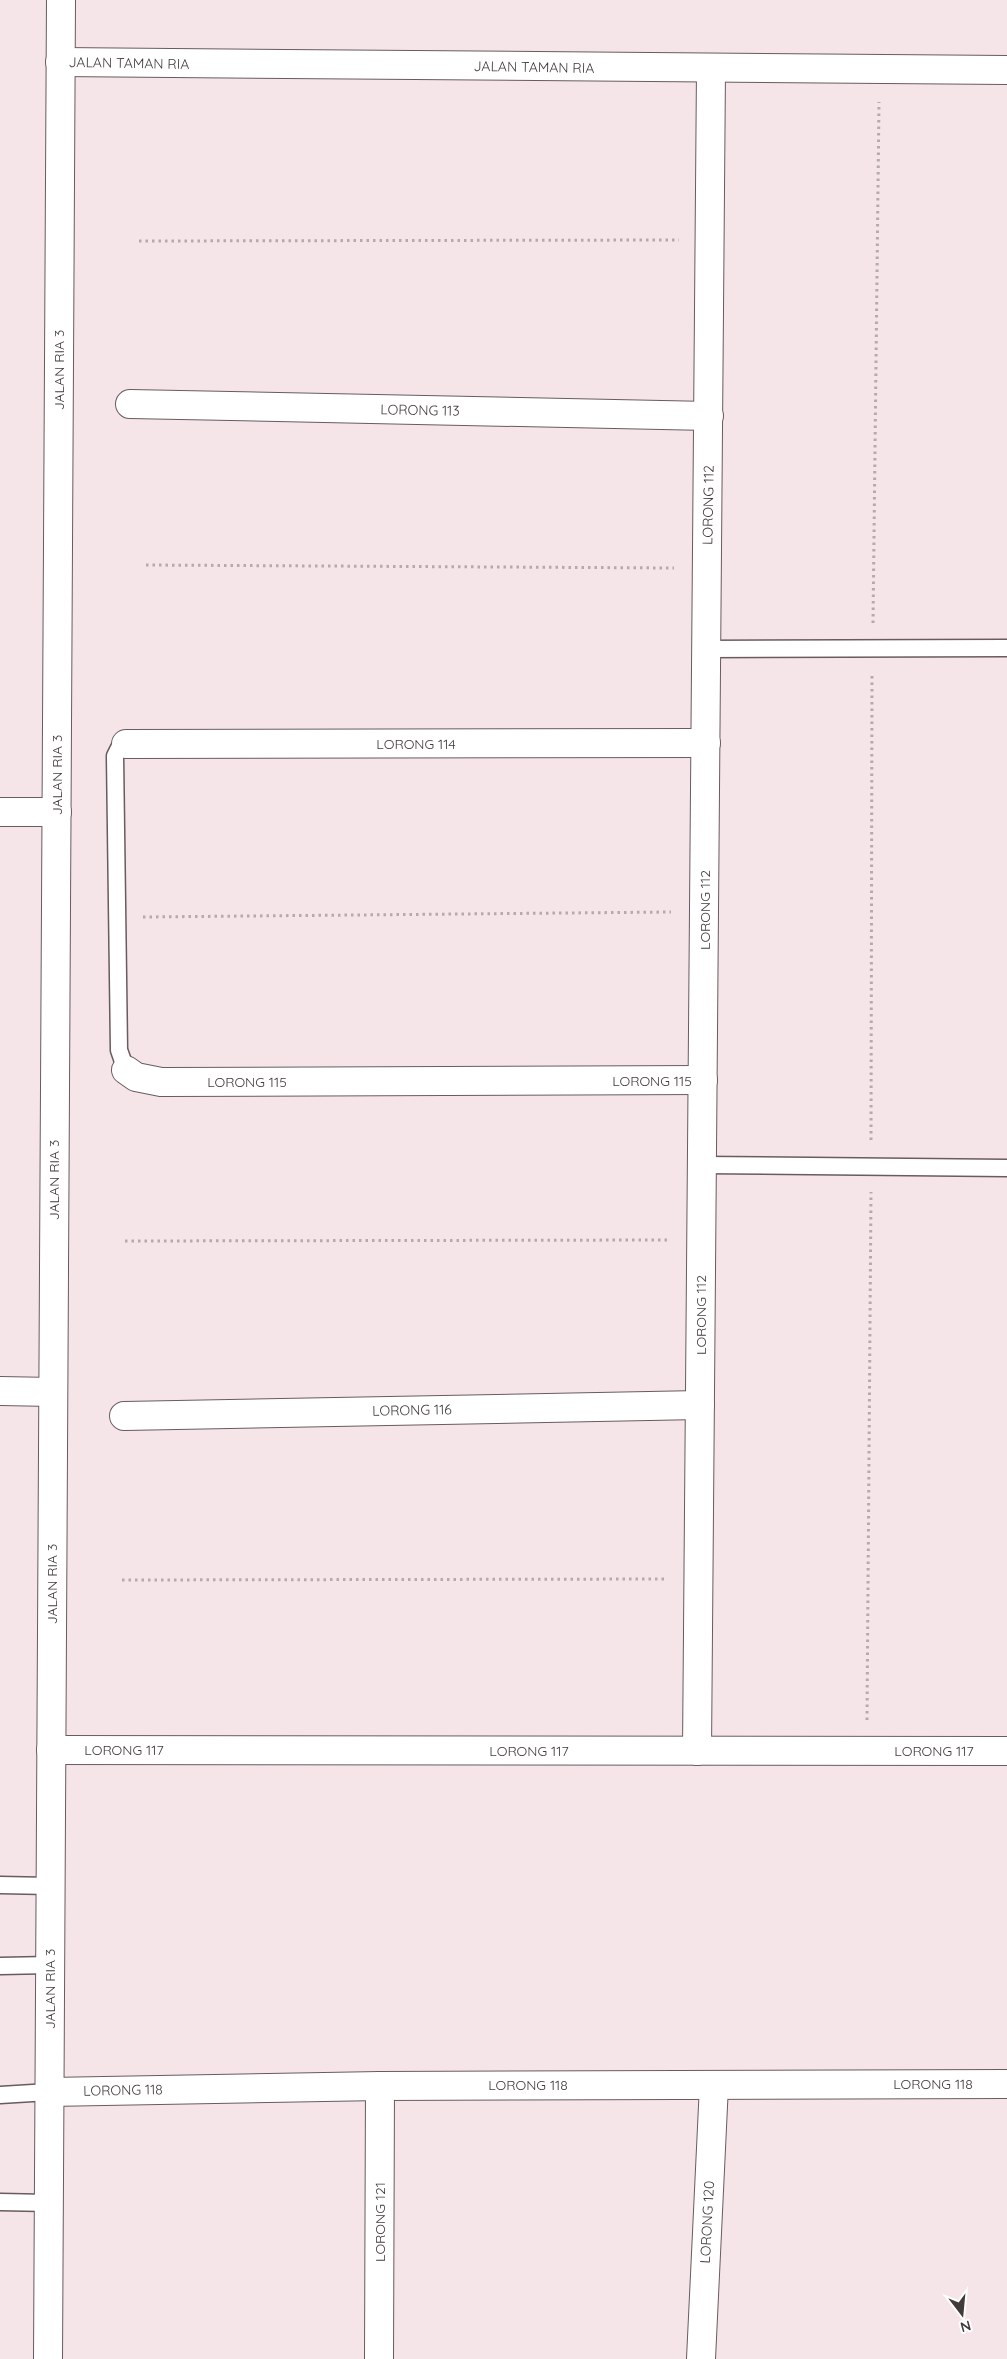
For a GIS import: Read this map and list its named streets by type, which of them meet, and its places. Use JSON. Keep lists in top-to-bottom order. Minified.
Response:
{"streets":{"street":["JALAN TAMAN RIA","JALAN RIA 3","LORONG 113","LORONG 112","LORONG 114","LORONG 115","LORONG 116","LORONG 117","LORONG 118","LORONG 121","LORONG 120"]},"crossings":[["JALAN TAMAN RIA","JALAN RIA 3"],["JALAN TAMAN RIA","LORONG 112"],["JALAN RIA 3","LORONG 117"],["JALAN RIA 3","LORONG 118"],["LORONG 113","LORONG 112"],["LORONG 112","LORONG 114"],["LORONG 112","LORONG 115"],["LORONG 112","LORONG 116"],["LORONG 112","LORONG 117"],["LORONG 114","LORONG 115"],["LORONG 118","LORONG 121"],["LORONG 118","LORONG 120"]],"north":"bottom"}
